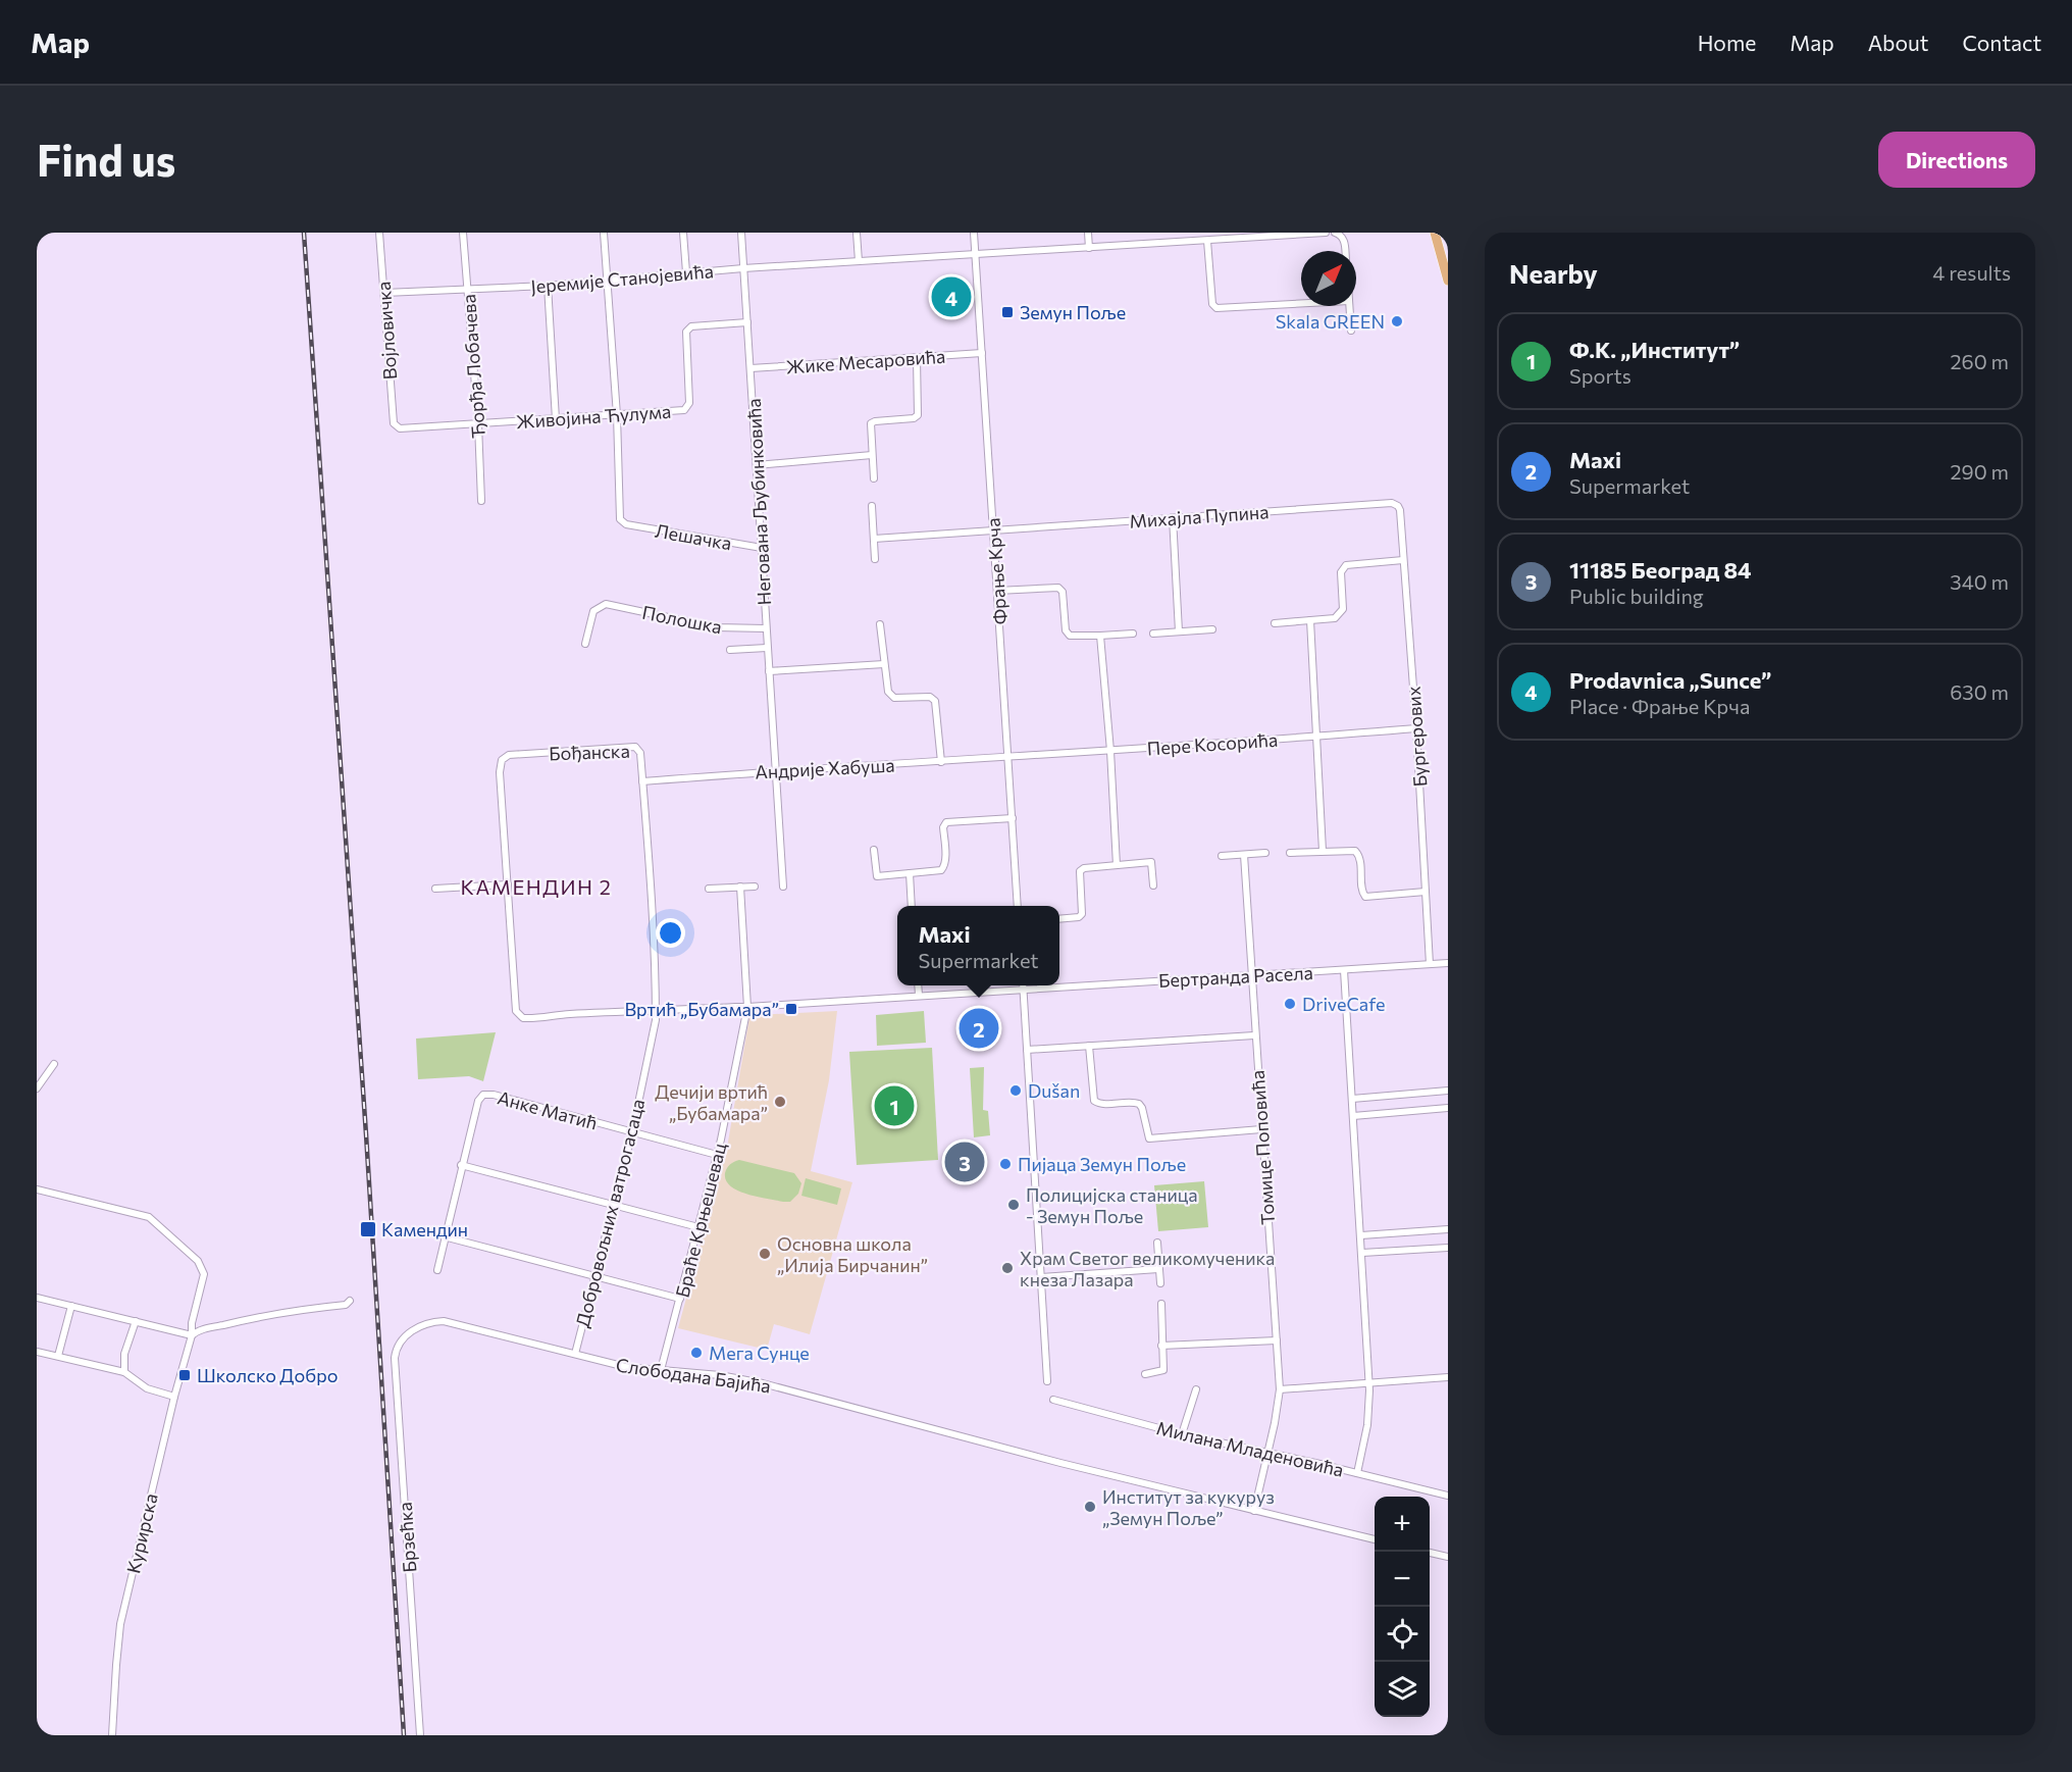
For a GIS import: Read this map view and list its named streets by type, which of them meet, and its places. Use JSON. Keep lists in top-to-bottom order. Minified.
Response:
{"streets":{"street":["Јеремије Станојевића","Војловичка","Жике Месаровића","Ђорђа Лобачева","Живојина Ћулума","Негована Љубинковића","Михајла Пупина","Лешачка","Фрање Крча","Полошка","Бургерових","Пере Косорића","Бођанска","Андрије Хабуша","Бертранда Расела","Анке Матић","Томице Поповића","Добровољних ватрогасаца","Браће Крњешевац","Слободана Бајића","Милана Младеновића","Курирска","Брзећка"]},"crossings":[["Јеремије Станојевића","Војловичка"],["Јеремије Станојевића","Ђорђа Лобачева"],["Јеремије Станојевића","Негована Љубинковића"],["Јеремије Станојевића","Фрање Крча"],["Војловичка","Живојина Ћулума"],["Жике Месаровића","Негована Љубинковића"],["Жике Месаровића","Фрање Крча"],["Ђорђа Лобачева","Живојина Ћулума"],["Живојина Ћулума","Негована Љубинковића"],["Живојина Ћулума","Лешачка"],["Негована Љубинковића","Лешачка"],["Негована Љубинковића","Полошка"],["Негована Љубинковића","Андрије Хабуша"],["Михајла Пупина","Фрање Крча"],["Михајла Пупина","Бургерових"],["Фрање Крча","Пере Косорића"],["Фрање Крча","Андрије Хабуша"],["Бургерових","Пере Косорића"],["Бургерових","Бертранда Расела"],["Пере Косорића","Андрије Хабуша"],["Бођанска","Андрије Хабуша"],["Бођанска","Бертранда Расела"],["Бођанска","Добровољних ватрогасаца"],["Андрије Хабуша","Добровољних ватрогасаца"],["Бертранда Расела","Томице Поповића"],["Бертранда Расела","Добровољних ватрогасаца"],["Бертранда Расела","Браће Крњешевац"],["Анке Матић","Добровољних ватрогасаца"],["Анке Матић","Браће Крњешевац"],["Томице Поповића","Слободана Бајића"],["Томице Поповића","Милана Младеновића"],["Добровољних ватрогасаца","Слободана Бајића"],["Браће Крњешевац","Слободана Бајића"],["Слободана Бајића","Брзећка"]],"districts":["КАМЕНДИН 2"],"places":{"transit":["Земун Поље","Вртић „Бубамара”","Камендин","Школско Добро"],"other":["Skala GREEN","DriveCafe","Dušan","Дечији вртић „Бубамара”","Пијаца Земун Поље","Полицијска станица - Земун Поље","Основна школа „Илија Бирчанин”","Храм Светог великомученика кнеза Лазара","Мега Сунце","Институт за кукуруз „Земун Поље”"]},"north":"top right","page":{"header":"Map","nav":["Home","Map","About","Contact"],"buttons":"Directions","title":"Find us","heading":["Nearby","4 results"],"pins":["4","2","1","3"],"list":[{"mark":"1","name":"Ф.К. „Институт”","note":"Sports","value":"260 m"},{"mark":"2","name":"Maxi","note":"Supermarket","value":"290 m"},{"mark":"3","name":"11185 Београд 84","note":"Public building","value":"340 m"},{"mark":"4","name":"Prodavnica „Sunce”","note":"Place · Фрање Крча","value":"630 m"}],"popup":["Maxi","Supermarket"],"map_buttons":["+","−"]}}
